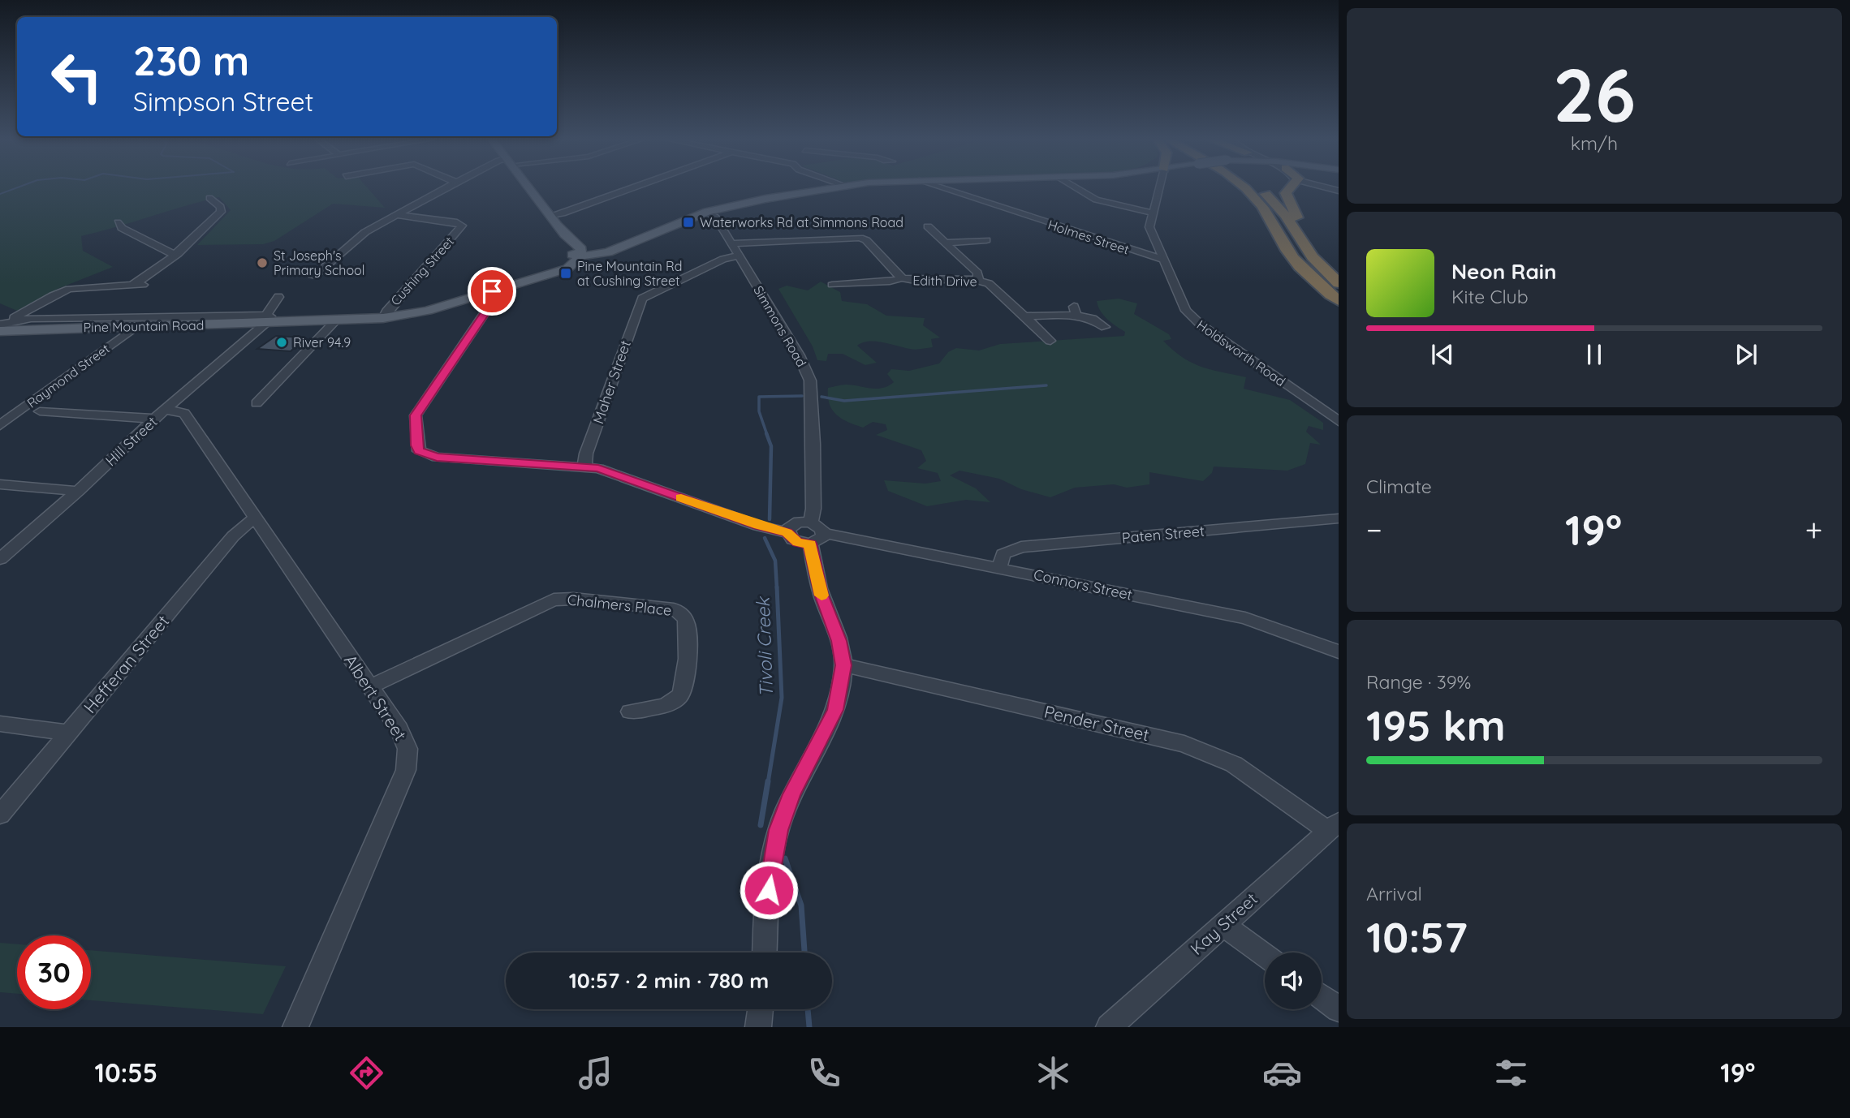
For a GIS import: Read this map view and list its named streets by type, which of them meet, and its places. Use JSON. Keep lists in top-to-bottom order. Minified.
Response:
{"streets":{"main road":["Pine Mountain Road"],"street":["Holmes Street","Cushing Street","Edith Drive","Simmons Road","Holdsworth Road","Raymond Street","Maher Street","Hill Street","Paten Street","Connors Street","Chalmers Place","Hefferan Street","Albert Street","Pender Street","Kay Street"]},"crossings":[["Holmes Street","Holdsworth Road"],["Cushing Street","Pine Mountain Road"],["Edith Drive","Simmons Road"],["Pine Mountain Road","Raymond Street"],["Pine Mountain Road","Hill Street"],["Simmons Road","Maher Street"],["Hill Street","Albert Street"],["Paten Street","Connors Street"],["Chalmers Place","Albert Street"],["Hefferan Street","Albert Street"],["Pender Street","Kay Street"]],"water":["Tivoli Creek"],"places":{"transit":["Waterworks Rd at Simmons Road","Pine Mountain Rd at Cushing Street"],"other":["St Joseph's Primary School","River 94.9"]},"page":{"tile":[["26","km/h"],"Climate",["Range · 39%","195 km"],["Arrival","10:57"]],"turn":["230 m","Simpson Street"],"song":["Neon Rain","Kite Club"],"heat":["−","19°","+"],"limit":"30","trip":"10:57 · 2 min · 780 m","tabs":["10:55","19°"]}}
